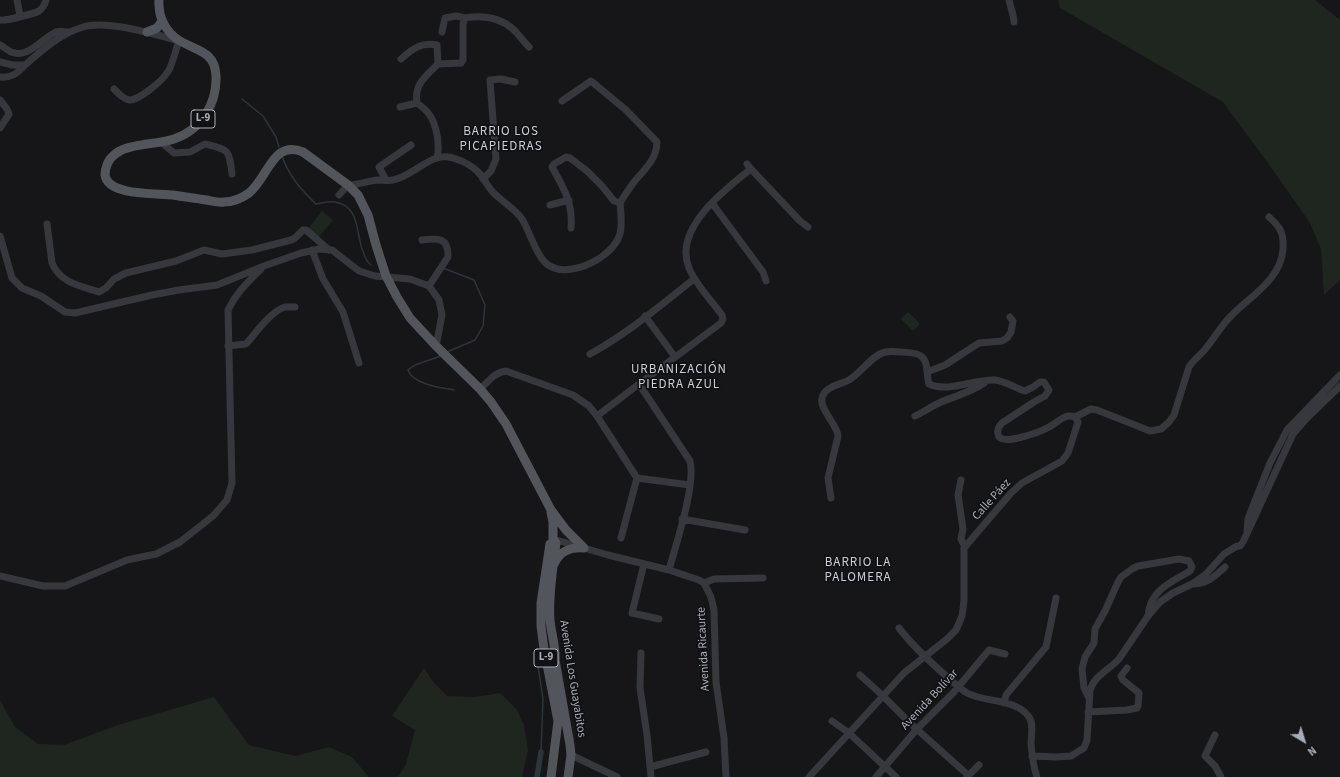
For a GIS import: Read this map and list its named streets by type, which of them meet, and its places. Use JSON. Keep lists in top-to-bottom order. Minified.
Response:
{"streets":{"main road":["L-9","Avenida Los Guayabitos"],"street":["Calle Páez","Avenida Ricaurte","Avenida Bolívar"]},"crossings":[["L-9","Avenida Los Guayabitos"]],"districts":["BARRIO LOS PICAPIEDRAS","URBANIZACIÓN PIEDRA AZUL","BARRIO LA PALOMERA"],"north":"bottom right"}
